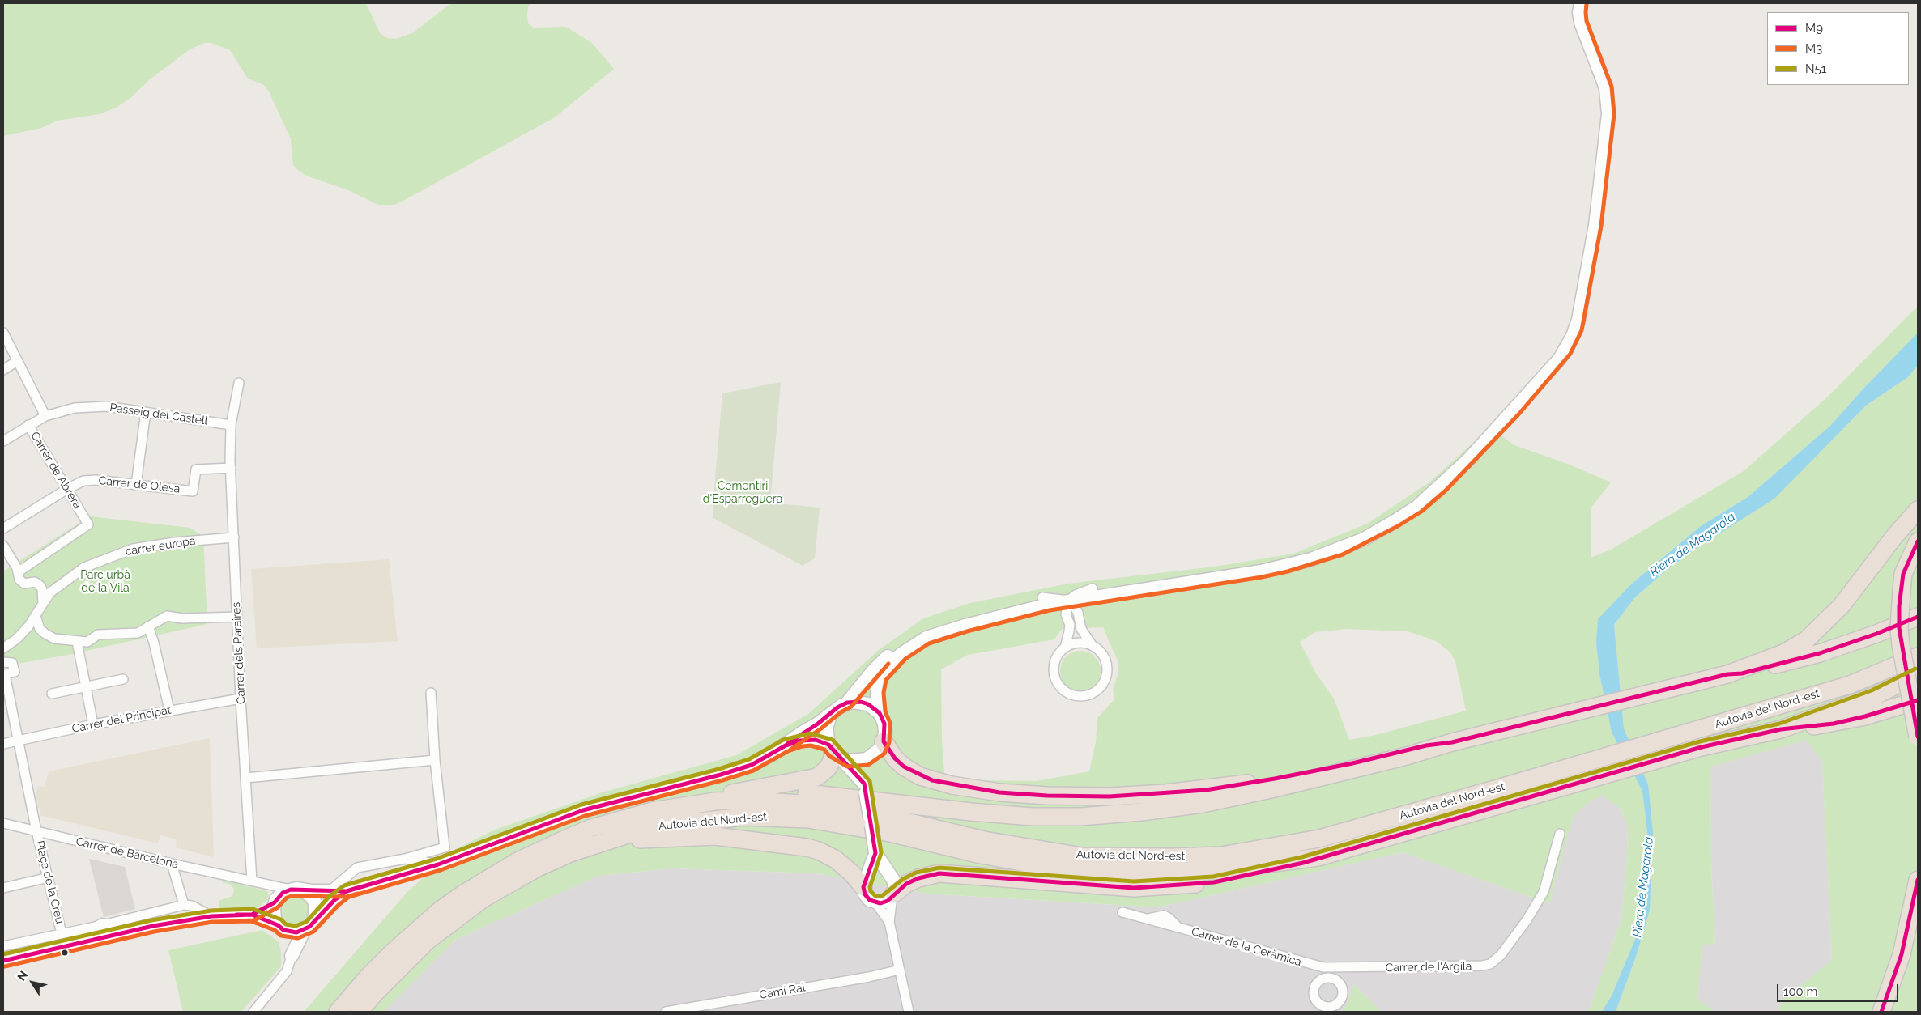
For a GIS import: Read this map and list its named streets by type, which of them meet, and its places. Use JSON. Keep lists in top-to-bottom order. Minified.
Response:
{"streets":{"highway":["Autovia del Nord-est"],"street":["Passeig del Castell","Carrer de Abrera","Carrer de Olesa","carrer europa","Carrer dels Paraires","Carrer del Principat","Carrer de Barcelona","Plaça de la Creu","Carrer de la Ceràmica","Carrer de l'Argila","Camí Ral"]},"crossings":[["Passeig del Castell","Carrer de Abrera"],["Passeig del Castell","Carrer dels Paraires"],["Carrer de Abrera","Carrer de Olesa"],["Carrer de Olesa","Carrer dels Paraires"],["carrer europa","Carrer dels Paraires"],["Carrer dels Paraires","Carrer del Principat"],["Carrer dels Paraires","Carrer de Barcelona"],["Carrer del Principat","Plaça de la Creu"],["Carrer de Barcelona","Plaça de la Creu"],["Carrer de la Ceràmica","Carrer de l'Argila"]],"water":["Riera de Magarola"],"parks":["Cementiri d'Esparreguera","Parc urbà de la Vila"],"lines":["transit line M3","transit line M9","transit line N51"],"legend":["M9","M3","N51"],"scale_bar":"100 m","north":"top left"}
